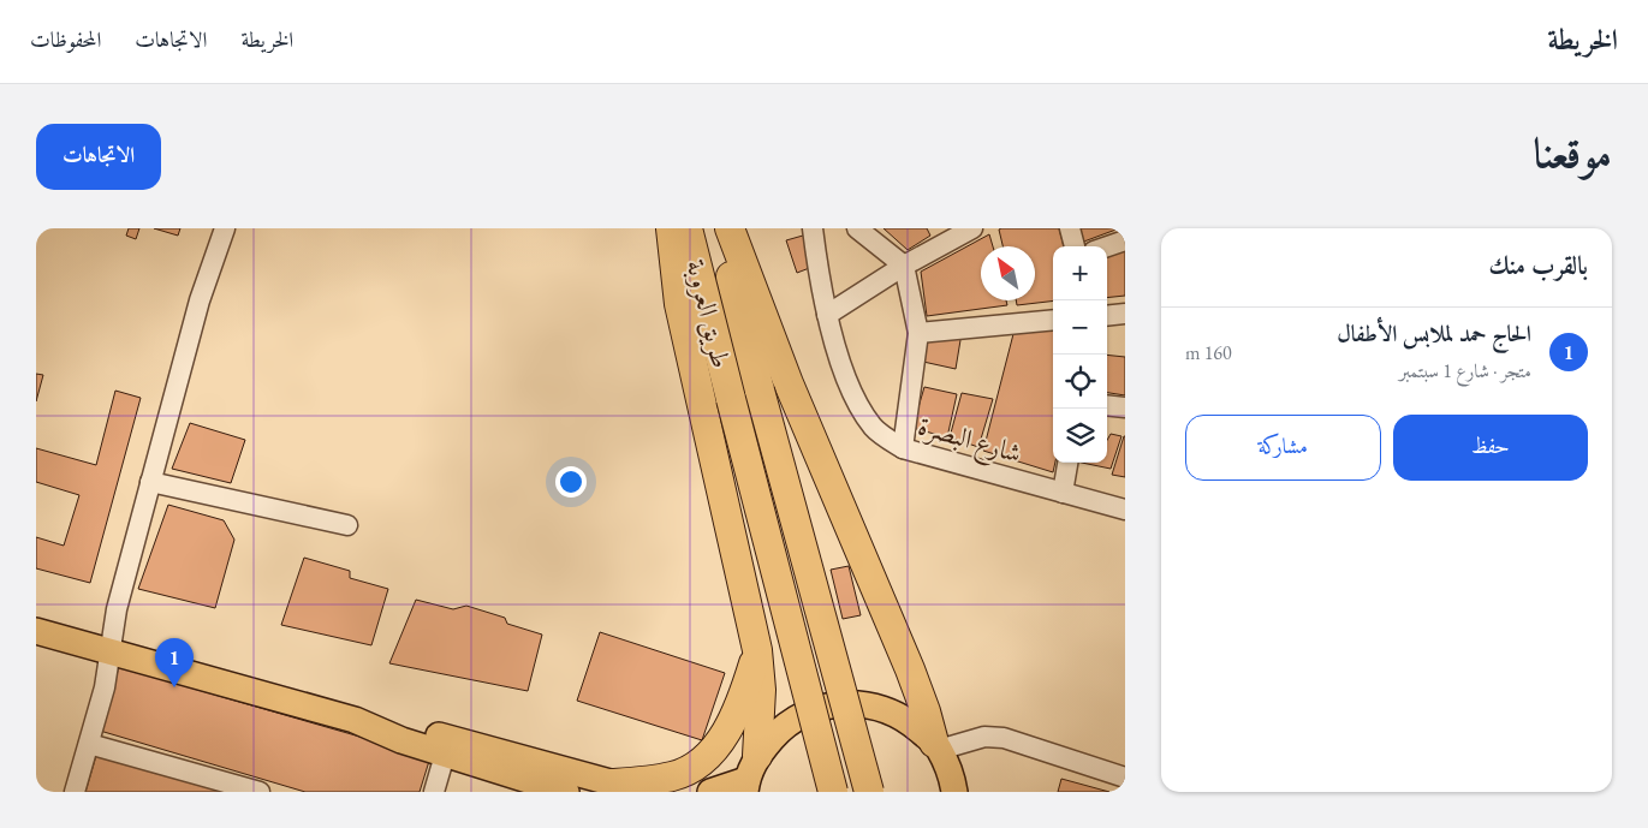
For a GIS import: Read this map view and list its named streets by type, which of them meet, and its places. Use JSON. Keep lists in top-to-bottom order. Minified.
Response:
{"streets":{"highway":["طريق العروبة"],"street":["شارع البصرة"]},"north":"top left","page":{"header":"الخريطة","nav":["الخريطة","الاتجاهات","المحفوظات"],"title":"موقعنا","buttons":["الاتجاهات",["حفظ","مشاركة"]],"heading":"بالقرب منك","map_buttons":["+","−"],"list":[{"mark":"1","name":"الحاج حمد لملابس الأطفال","note":"متجر · شارع 1 سبتمبر","value":"160 m"}],"pins":"1"}}
